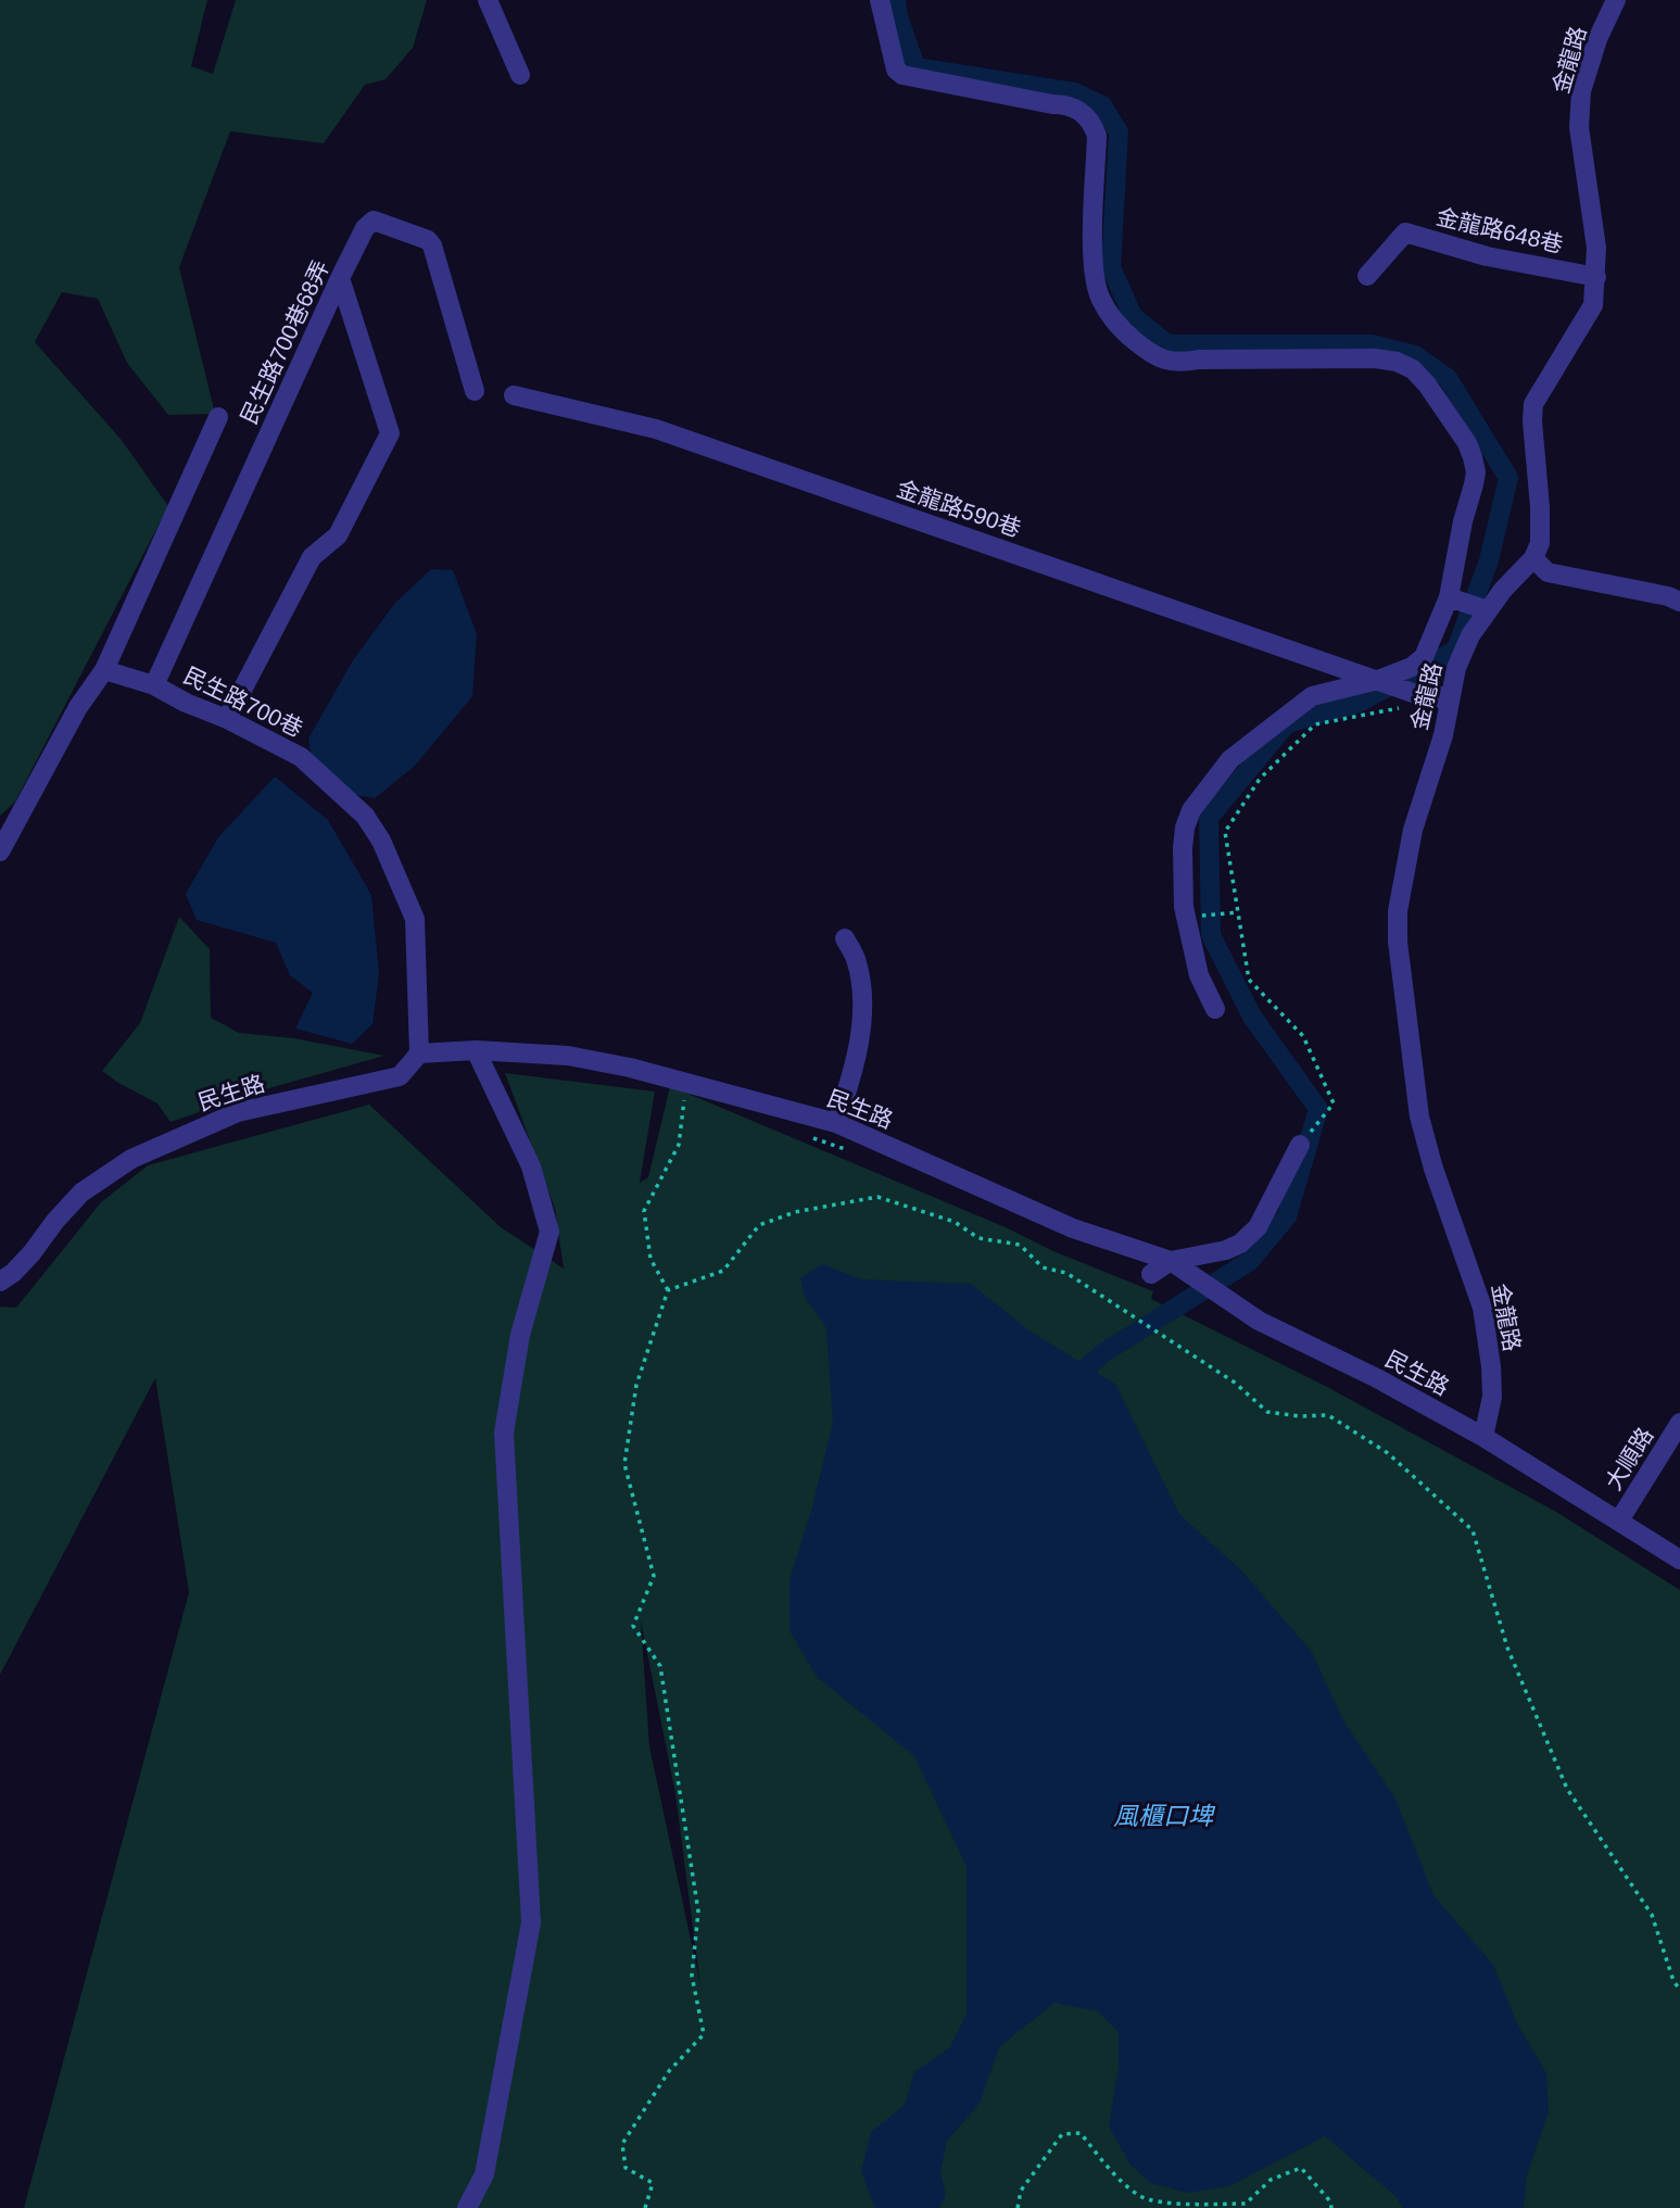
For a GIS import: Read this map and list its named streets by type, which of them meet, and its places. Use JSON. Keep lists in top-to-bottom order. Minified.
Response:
{"streets":{"street":["金龍路","金龍路648巷","民生路700巷68弄","金龍路590巷","民生路700巷","民生路","大順路"]},"crossings":[["金龍路","金龍路648巷"],["金龍路","金龍路590巷"],["金龍路","民生路"],["民生路700巷68弄","民生路700巷"],["民生路700巷","民生路"],["民生路","大順路"]],"water":["風櫃口埤"]}
